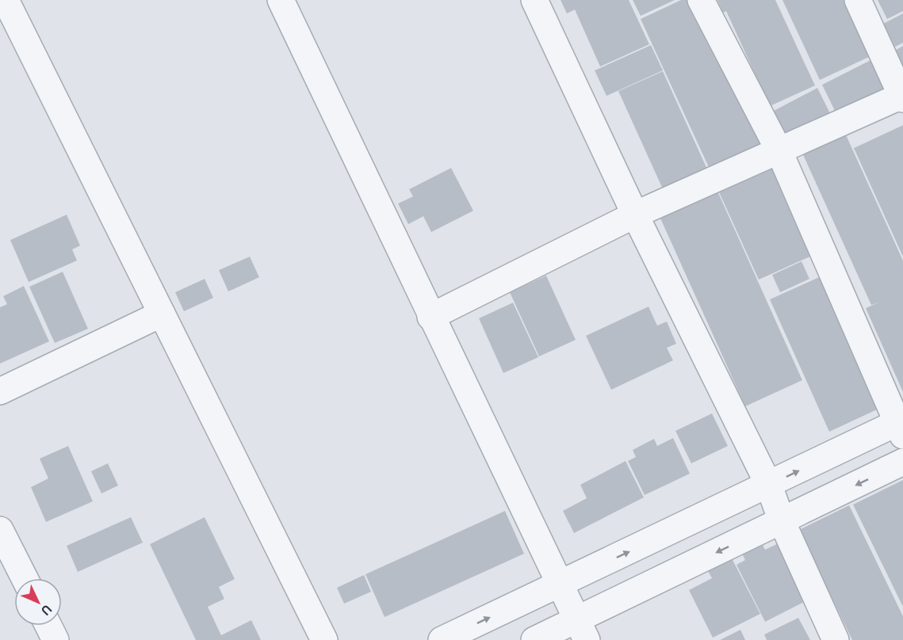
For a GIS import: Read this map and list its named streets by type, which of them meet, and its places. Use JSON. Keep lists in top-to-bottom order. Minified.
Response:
{"north":"bottom right"}
